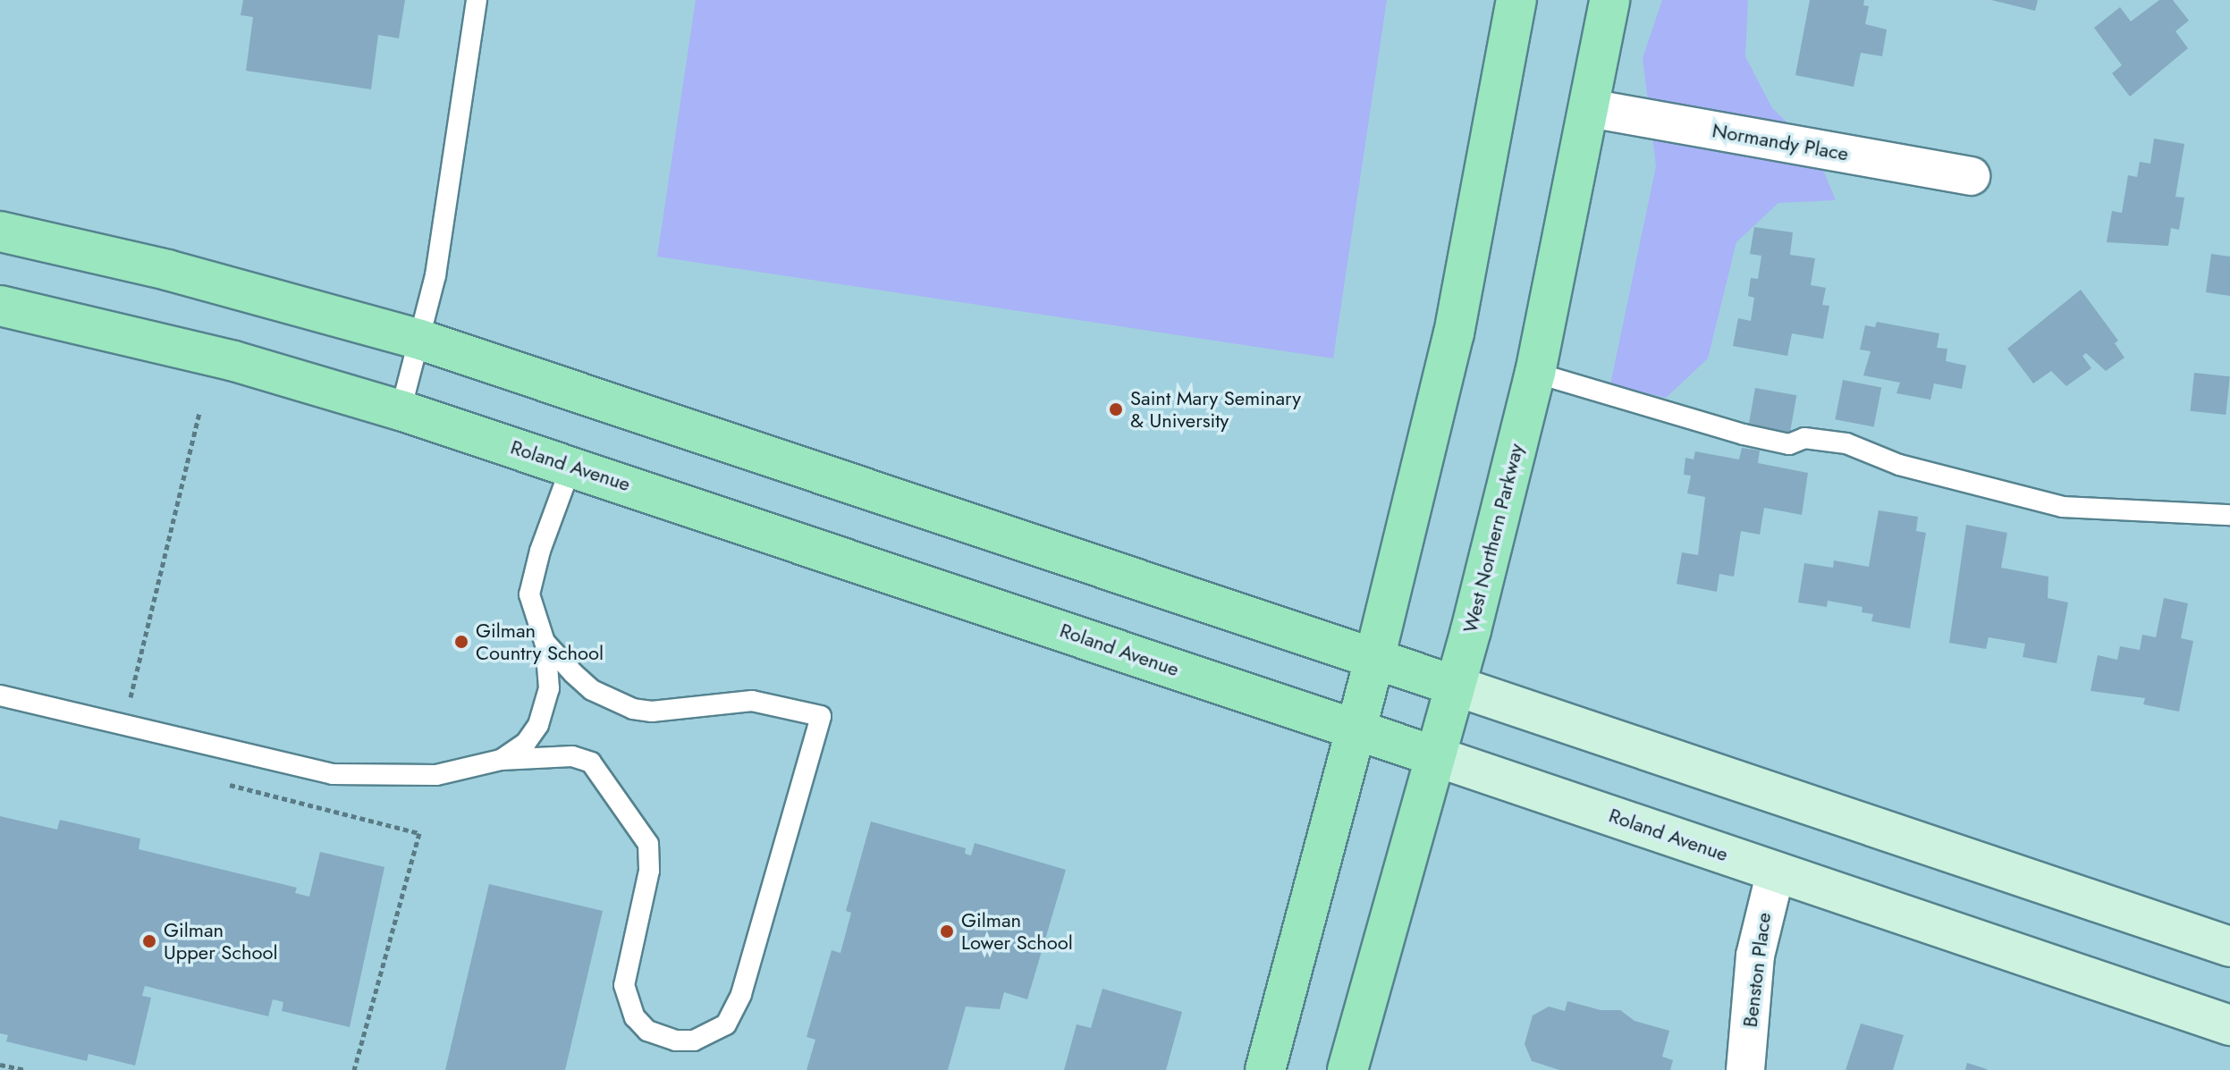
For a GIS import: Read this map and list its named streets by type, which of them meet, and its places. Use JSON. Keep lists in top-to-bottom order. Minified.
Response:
{"streets":{"main road":["Roland Avenue","West Northern Parkway"],"street":["Normandy Place","Benston Place"]},"crossings":[["Normandy Place","West Northern Parkway"],["Roland Avenue","West Northern Parkway"],["Roland Avenue","Benston Place"]],"places":["Saint Mary Seminary & University","Gilman Country School","Gilman Lower School","Gilman Upper School"]}
